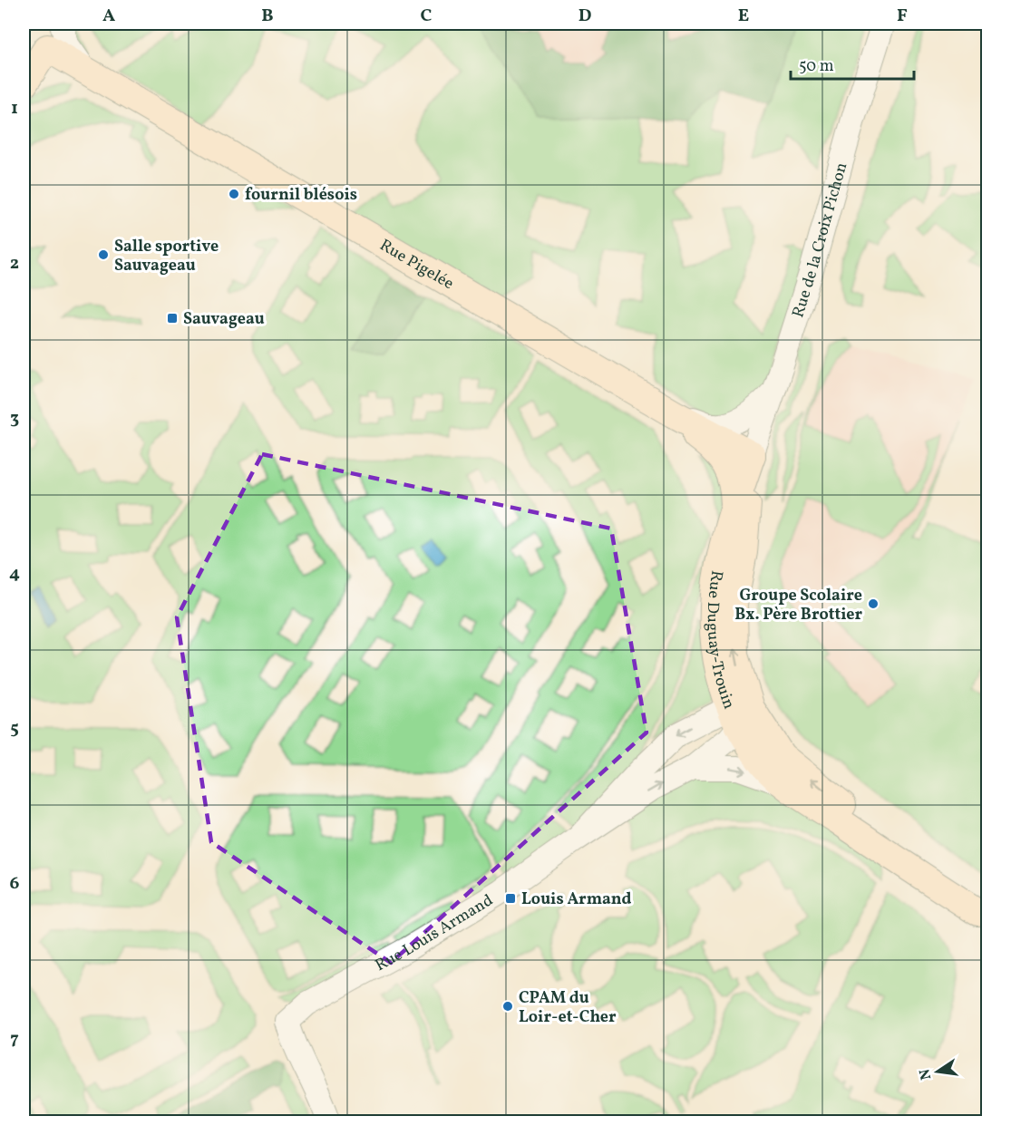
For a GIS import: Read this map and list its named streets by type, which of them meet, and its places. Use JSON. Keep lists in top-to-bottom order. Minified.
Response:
{"streets":{"main road":["Rue Pigelée","Rue Duguay-Trouin"],"street":["Rue de la Croix Pichon","Rue Louis Armand"]},"crossings":[["Rue de la Croix Pichon","Rue Pigelée"],["Rue de la Croix Pichon","Rue Duguay-Trouin"],["Rue Pigelée","Rue Duguay-Trouin"]],"one_way":["Rue Duguay-Trouin"],"places":{"other":["fournil blésois","Salle sportive Sauvageau","Groupe Scolaire Bx. Père Brottier","CPAM du Loir-et-Cher"],"transit":["Sauvageau","Louis Armand"]},"scale_bar":"50 m","north":"left","grid":{"columns":["A","B","C","D","E","F"],"rows":["1","2","3","4","5","6","7"]}}
